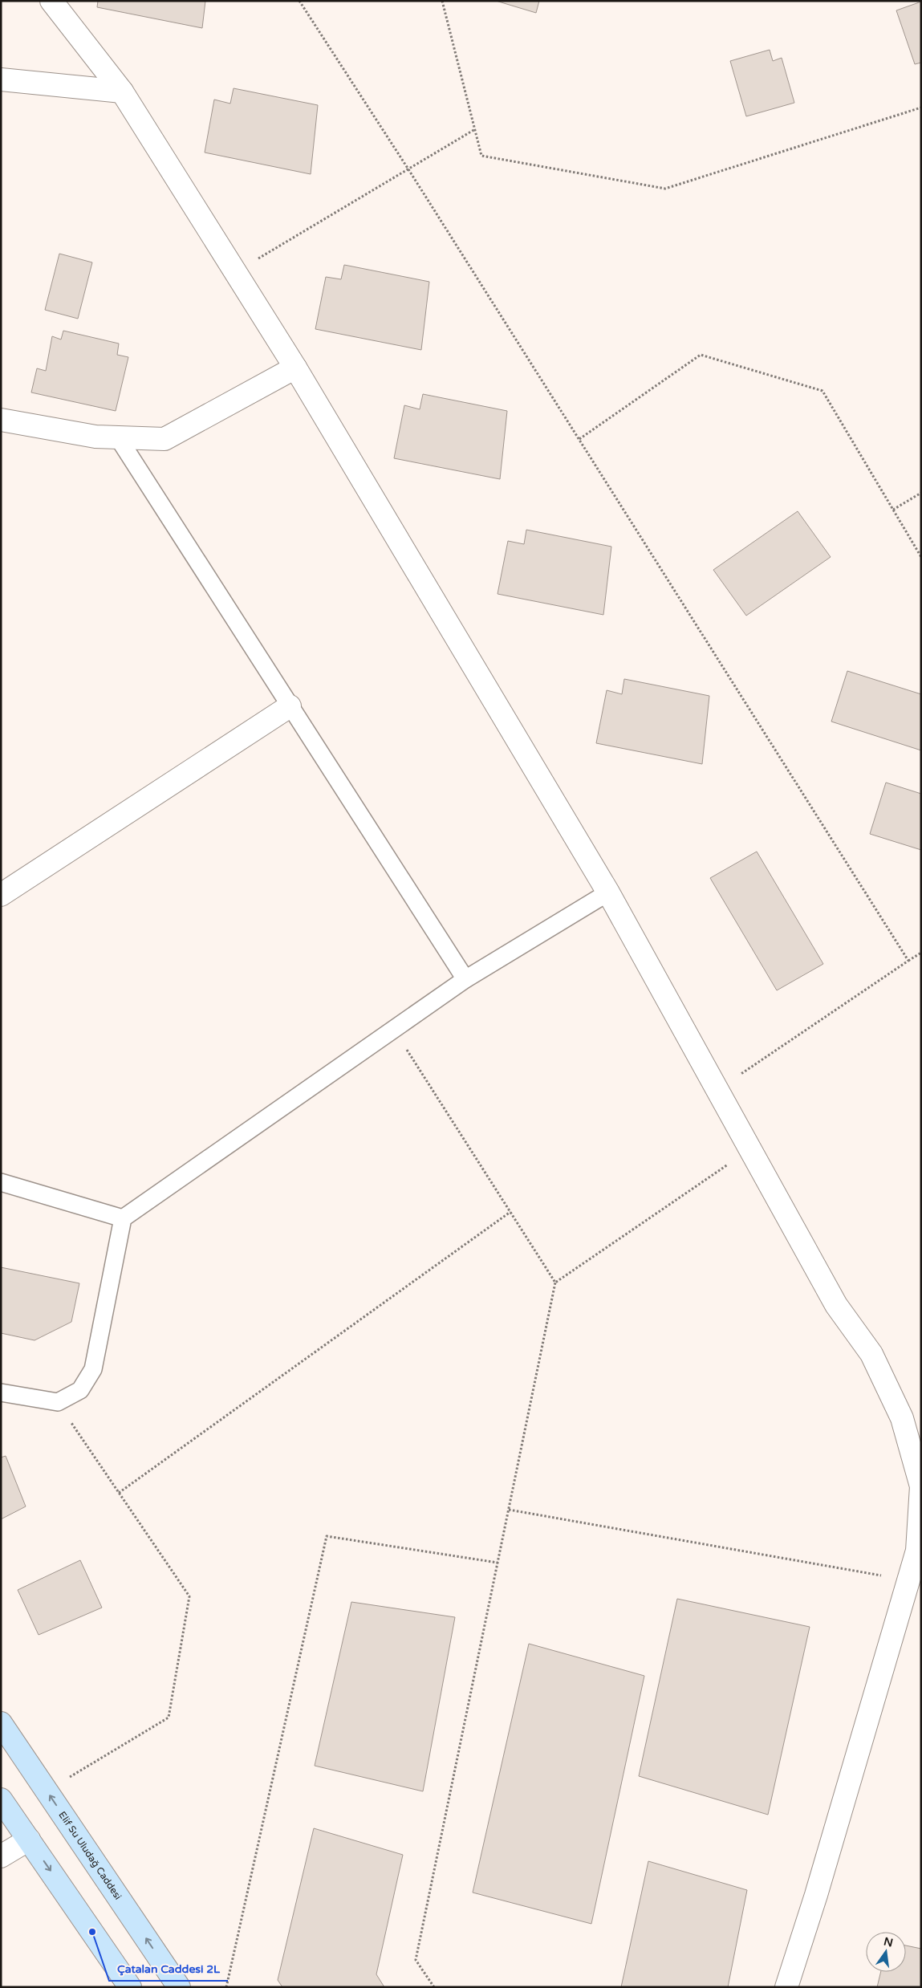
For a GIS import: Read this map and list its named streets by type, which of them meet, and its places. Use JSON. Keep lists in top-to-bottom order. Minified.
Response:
{"streets":{"main road":["Elif Su Uludağ Caddesi"]},"places":["Çatalan Caddesi 2L"],"north":"top"}
